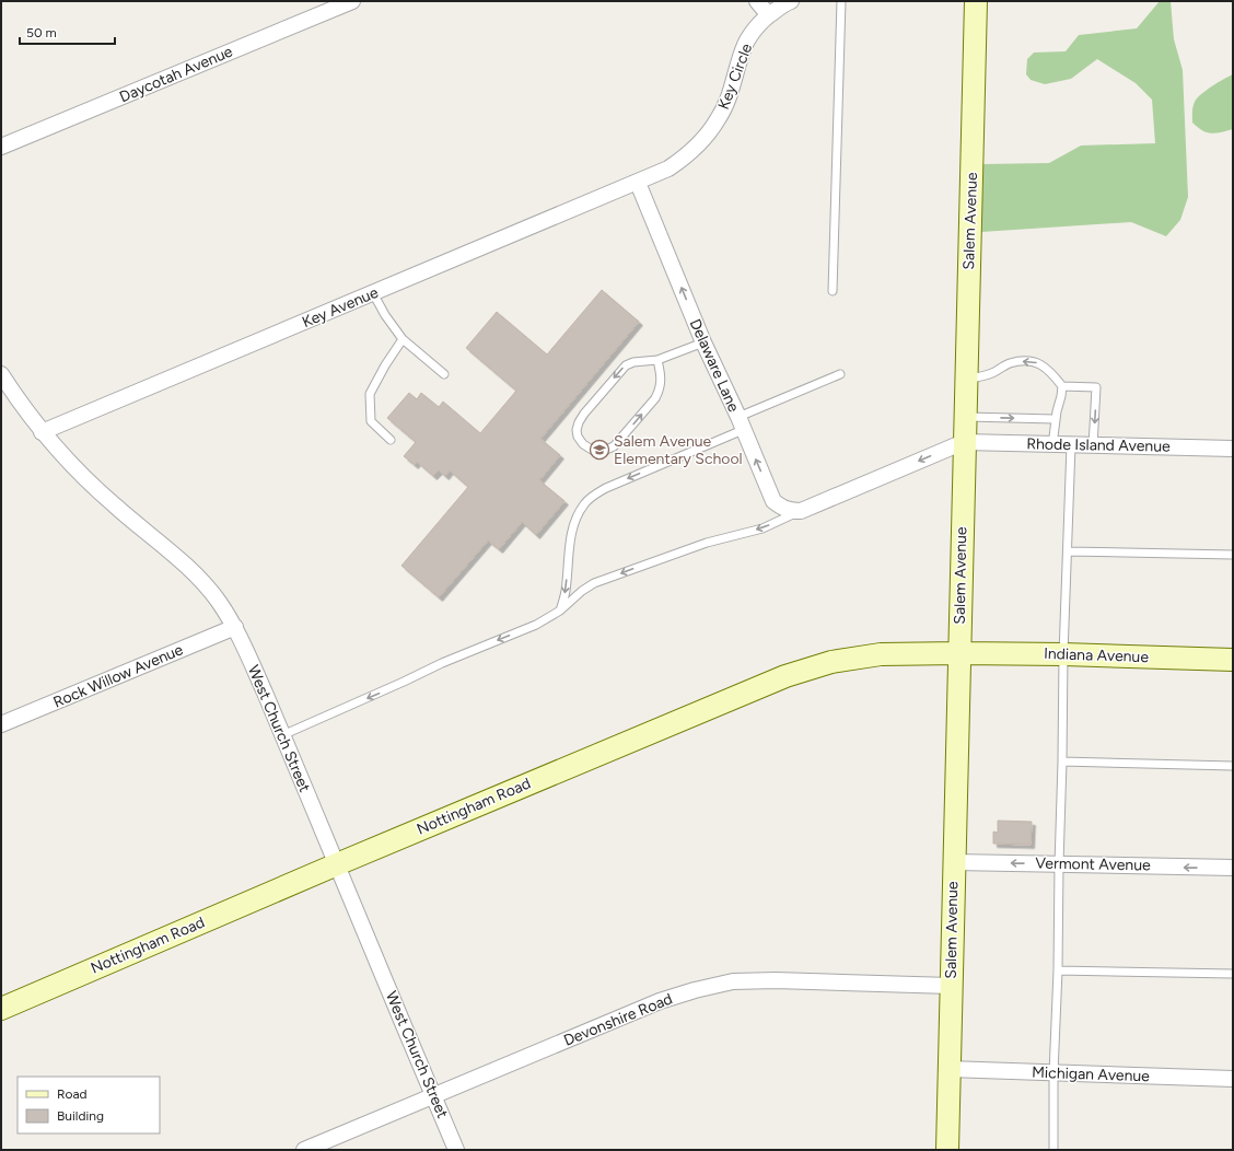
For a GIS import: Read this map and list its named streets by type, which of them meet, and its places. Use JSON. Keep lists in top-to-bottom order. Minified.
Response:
{"streets":{"main road":["Salem Avenue","Indiana Avenue","Nottingham Road"],"street":["Daycotah Avenue","Key Circle","Key Avenue","Delaware Lane","Rhode Island Avenue","Rock Willow Avenue","West Church Street","Vermont Avenue","Devonshire Road","Michigan Avenue"]},"crossings":[["Key Circle","Key Avenue"],["Key Circle","Delaware Lane"],["Salem Avenue","Rhode Island Avenue"],["Salem Avenue","Indiana Avenue"],["Salem Avenue","Nottingham Road"],["Salem Avenue","Vermont Avenue"],["Salem Avenue","Devonshire Road"],["Salem Avenue","Michigan Avenue"],["Key Avenue","Delaware Lane"],["Key Avenue","West Church Street"],["Indiana Avenue","Nottingham Road"],["Rock Willow Avenue","West Church Street"],["West Church Street","Nottingham Road"],["West Church Street","Devonshire Road"]],"one_way":["Delaware Lane","Vermont Avenue"],"places":{"school or university":["Salem Avenue Elementary School"]},"legend":["Road","Building"],"scale_bar":"50 m"}
